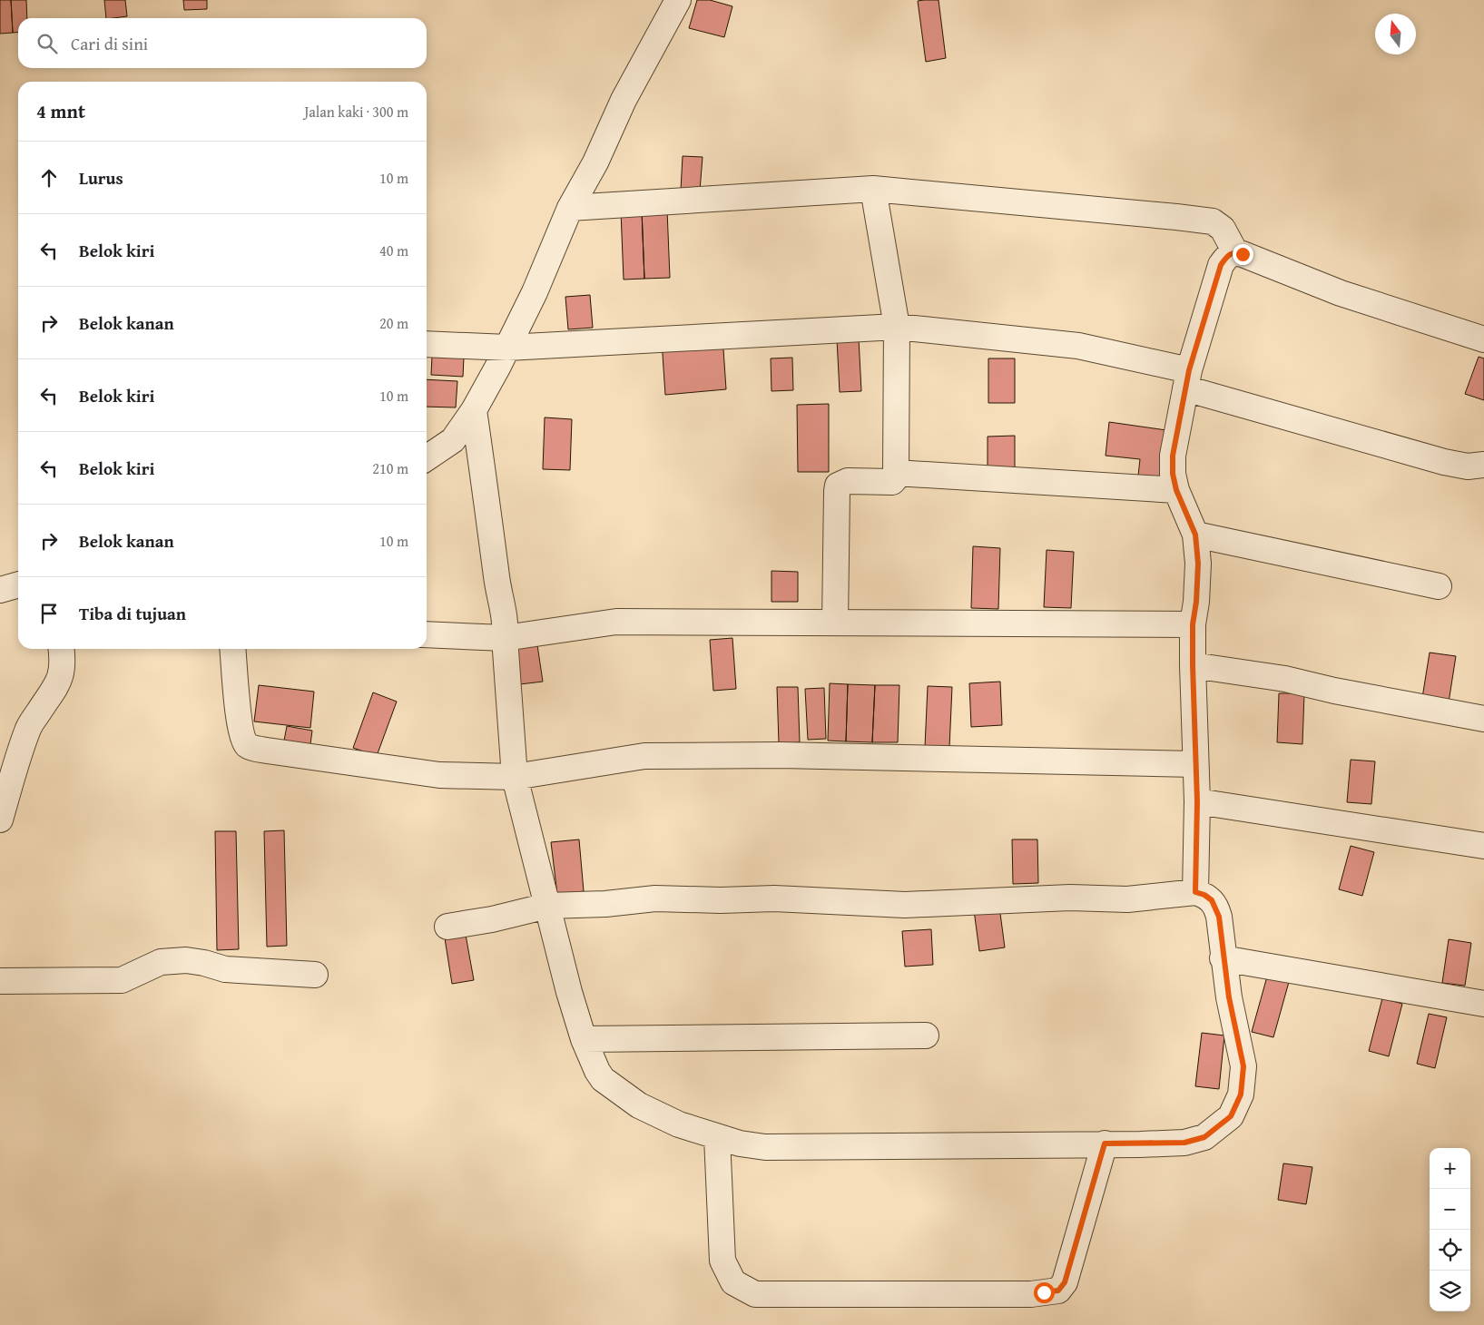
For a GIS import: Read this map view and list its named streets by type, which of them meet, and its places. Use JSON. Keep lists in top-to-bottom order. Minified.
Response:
{"north":"top","page":{"search":"Cari di sini","heading":["4 mnt","Jalan kaki · 300 m"],"list":[["Lurus","10 m"],["Belok kiri","40 m"],["Belok kanan","20 m"],["Belok kiri","10 m"],["Belok kiri","210 m"],["Belok kanan","10 m"],"Tiba di tujuan"],"map_buttons":["+","−"]}}
